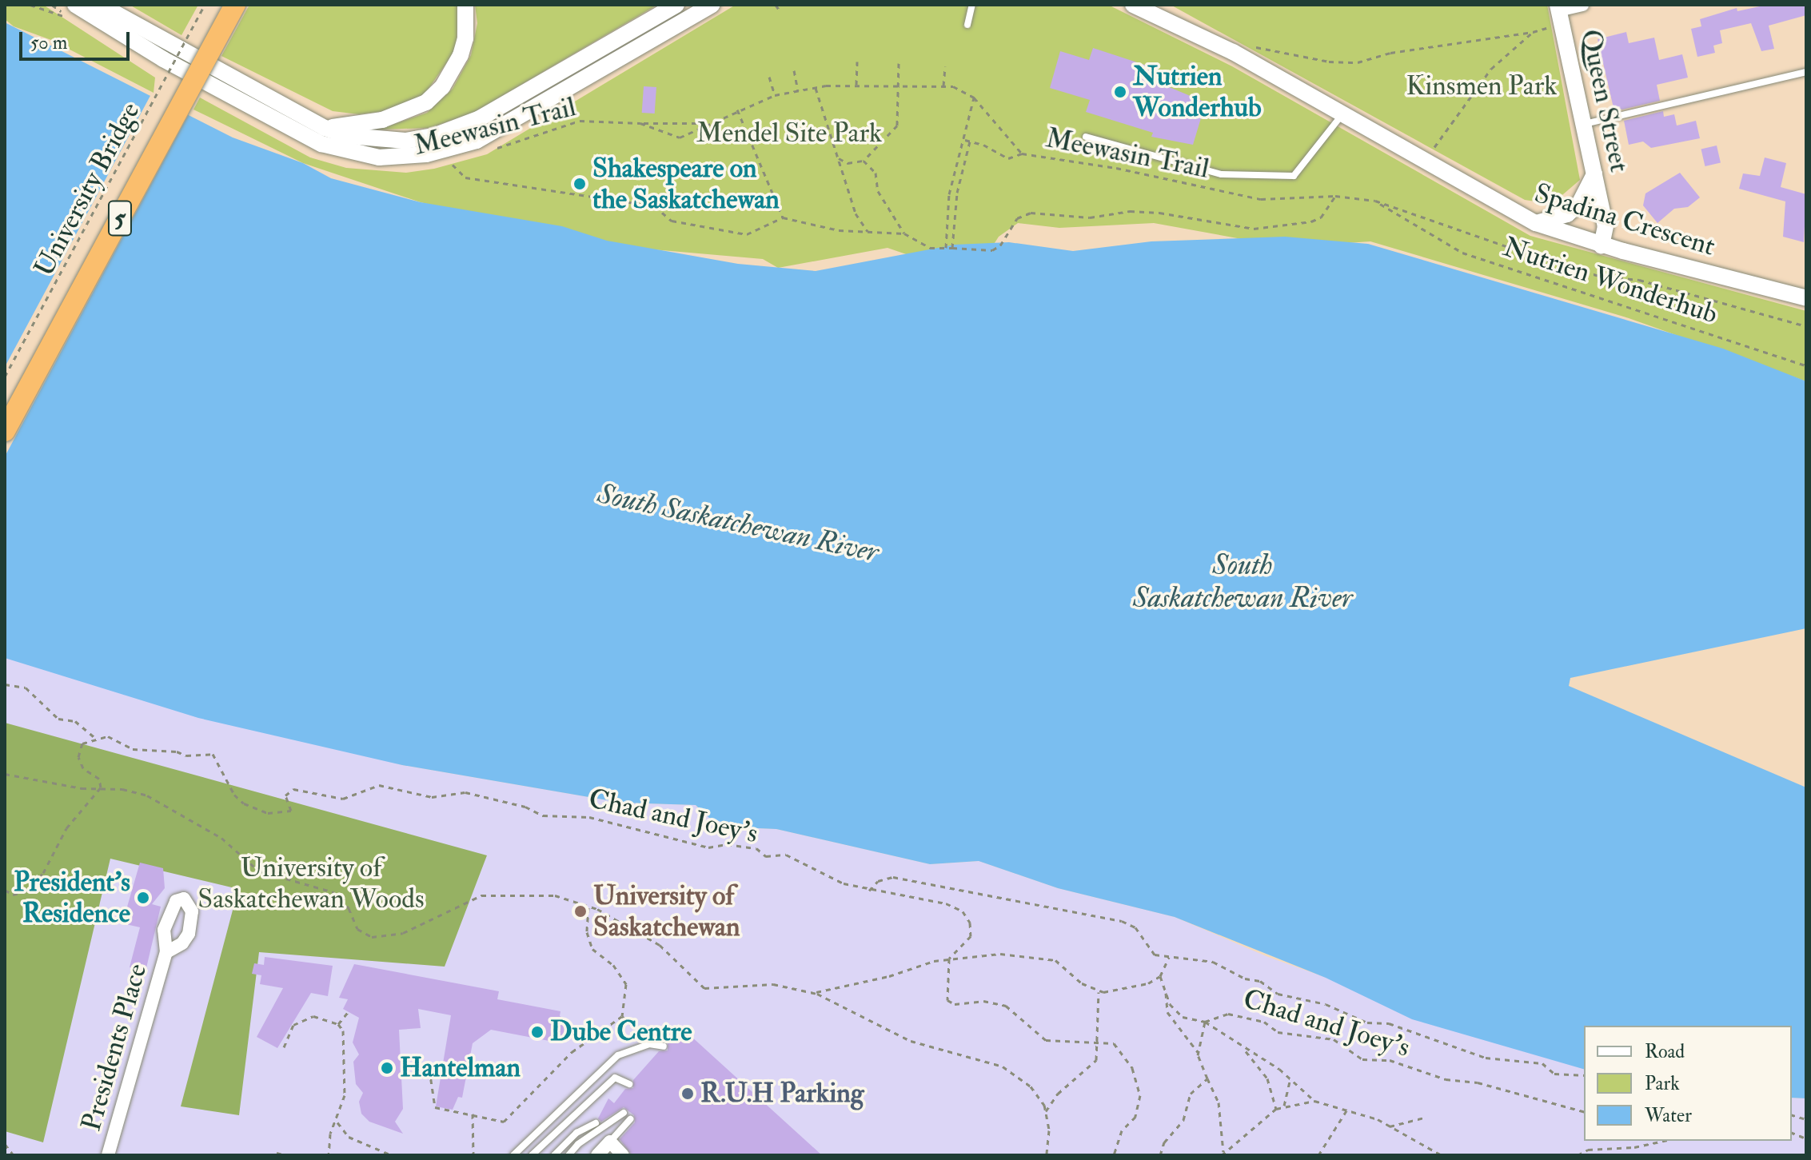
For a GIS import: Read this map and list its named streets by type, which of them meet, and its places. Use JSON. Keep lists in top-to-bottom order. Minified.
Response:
{"streets":{"main road":["University Bridge","5"],"street":["Queen Street","Spadina Crescent","Presidents Place"],"path":["Meewasin Trail","Nutrien Wonderhub","Chad and Joey's"]},"crossings":[["Queen Street","Spadina Crescent"],["Meewasin Trail","Nutrien Wonderhub"]],"water":["South Saskatchewan River"],"parks":["Kinsmen Park","Mendel Site Park","University of Saskatchewan Woods"],"places":["Nutrien Wonderhub","Shakespeare on the Saskatchewan","President's Residence","University of Saskatchewan","Dube Centre","Hantelman","R.U.H Parking"],"legend":["Road","Park","Water"],"scale_bar":"50 m"}
